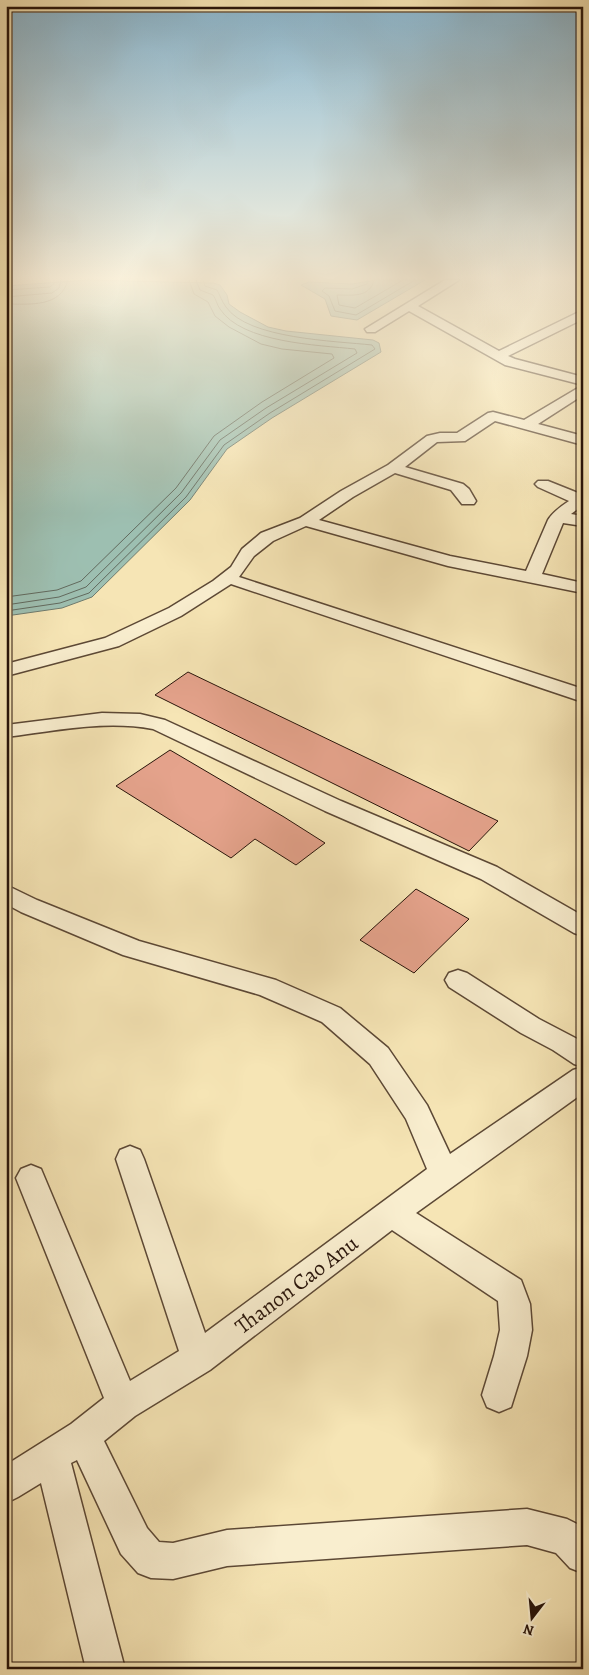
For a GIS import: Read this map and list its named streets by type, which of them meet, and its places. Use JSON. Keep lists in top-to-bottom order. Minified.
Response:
{"streets":{"street":["Thanon Cao Anu"]},"north":"bottom"}
